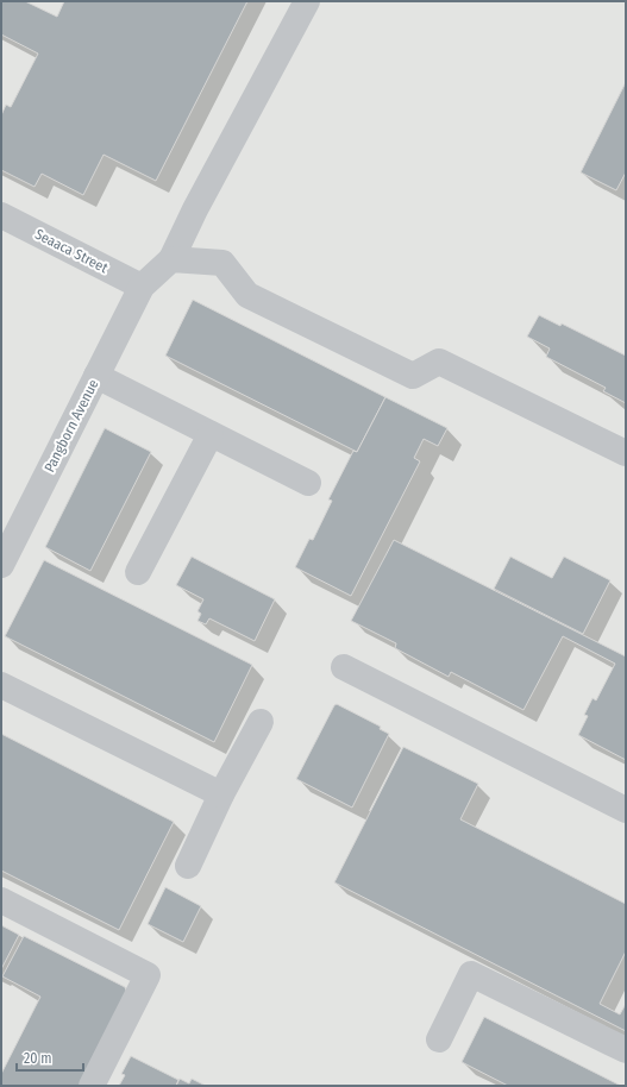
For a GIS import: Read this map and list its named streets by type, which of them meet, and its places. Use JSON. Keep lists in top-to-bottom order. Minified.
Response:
{"streets":{"street":["Seaaca Street","Pangborn Avenue"]},"crossings":[["Seaaca Street","Pangborn Avenue"]],"scale_bar":"20 m"}
